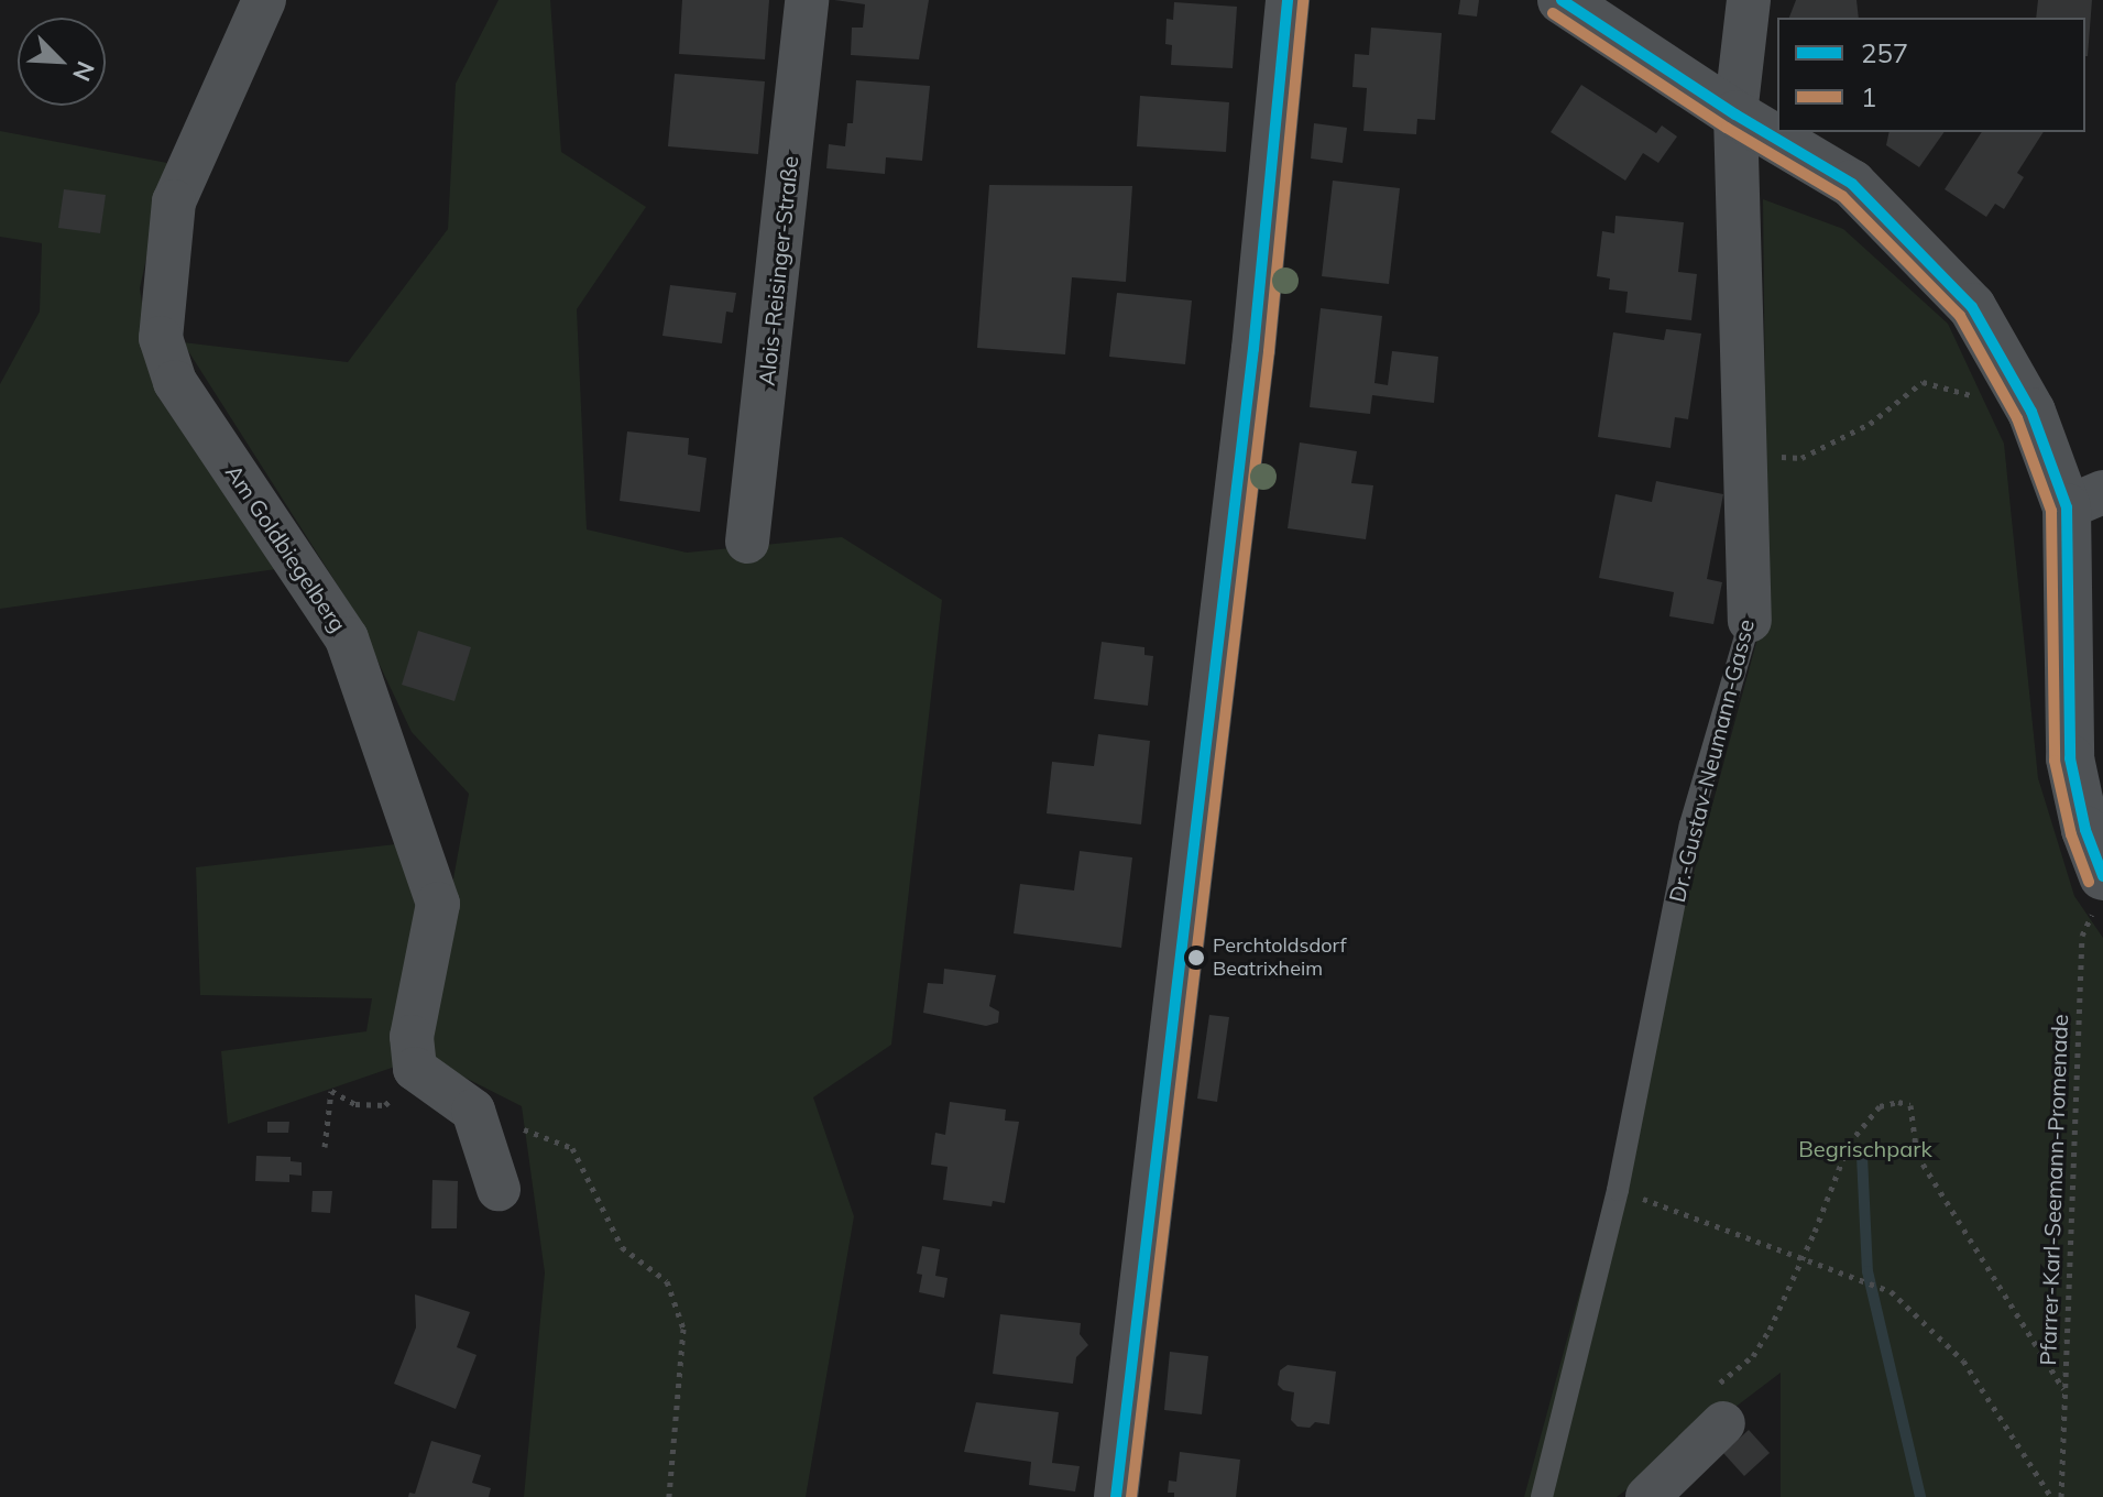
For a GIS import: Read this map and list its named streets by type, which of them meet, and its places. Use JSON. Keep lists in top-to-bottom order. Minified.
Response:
{"streets":{"street":["Alois-Reisinger-Straße","Am Goldbiegelberg","Dr.-Gustav-Neumann-Gasse"],"path":["Pfarrer-Karl-Seemann-Promenade"]},"parks":["Begrischpark"],"places":["Perchtoldsdorf Beatrixheim"],"lines":["transit line 257","transit line 1"],"legend":["257","1"],"north":"bottom right"}
